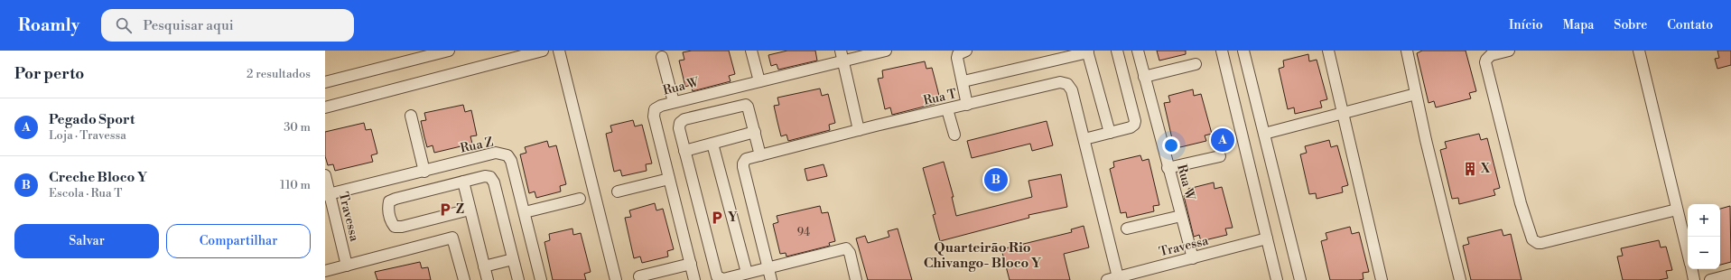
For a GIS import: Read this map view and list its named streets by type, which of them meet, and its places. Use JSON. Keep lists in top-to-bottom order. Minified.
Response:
{"streets":{"street":["Rua W","Rua T","Rua Z","Travessa"]},"crossings":[["Rua W","Travessa"],["Rua T","Travessa"],["Rua Z","Travessa"]],"districts":["Quarteirão Rio Chivango- Bloco Y"],"places":{"building":["X"],"parking":["Z","Y"]},"house_numbers":["94"],"page":{"header":"Roamly","search":"Pesquisar aqui","nav":["Início","Mapa","Sobre","Contato"],"heading":["Por perto","2 resultados"],"list":[{"mark":"A","name":"Pegado Sport","note":"Loja · Travessa","value":"30 m"},{"mark":"B","name":"Creche Bloco Y","note":"Escola · Rua T","value":"110 m"}],"pins":["A","B"],"map_buttons":["+","−"],"buttons":["Salvar","Compartilhar"]}}
